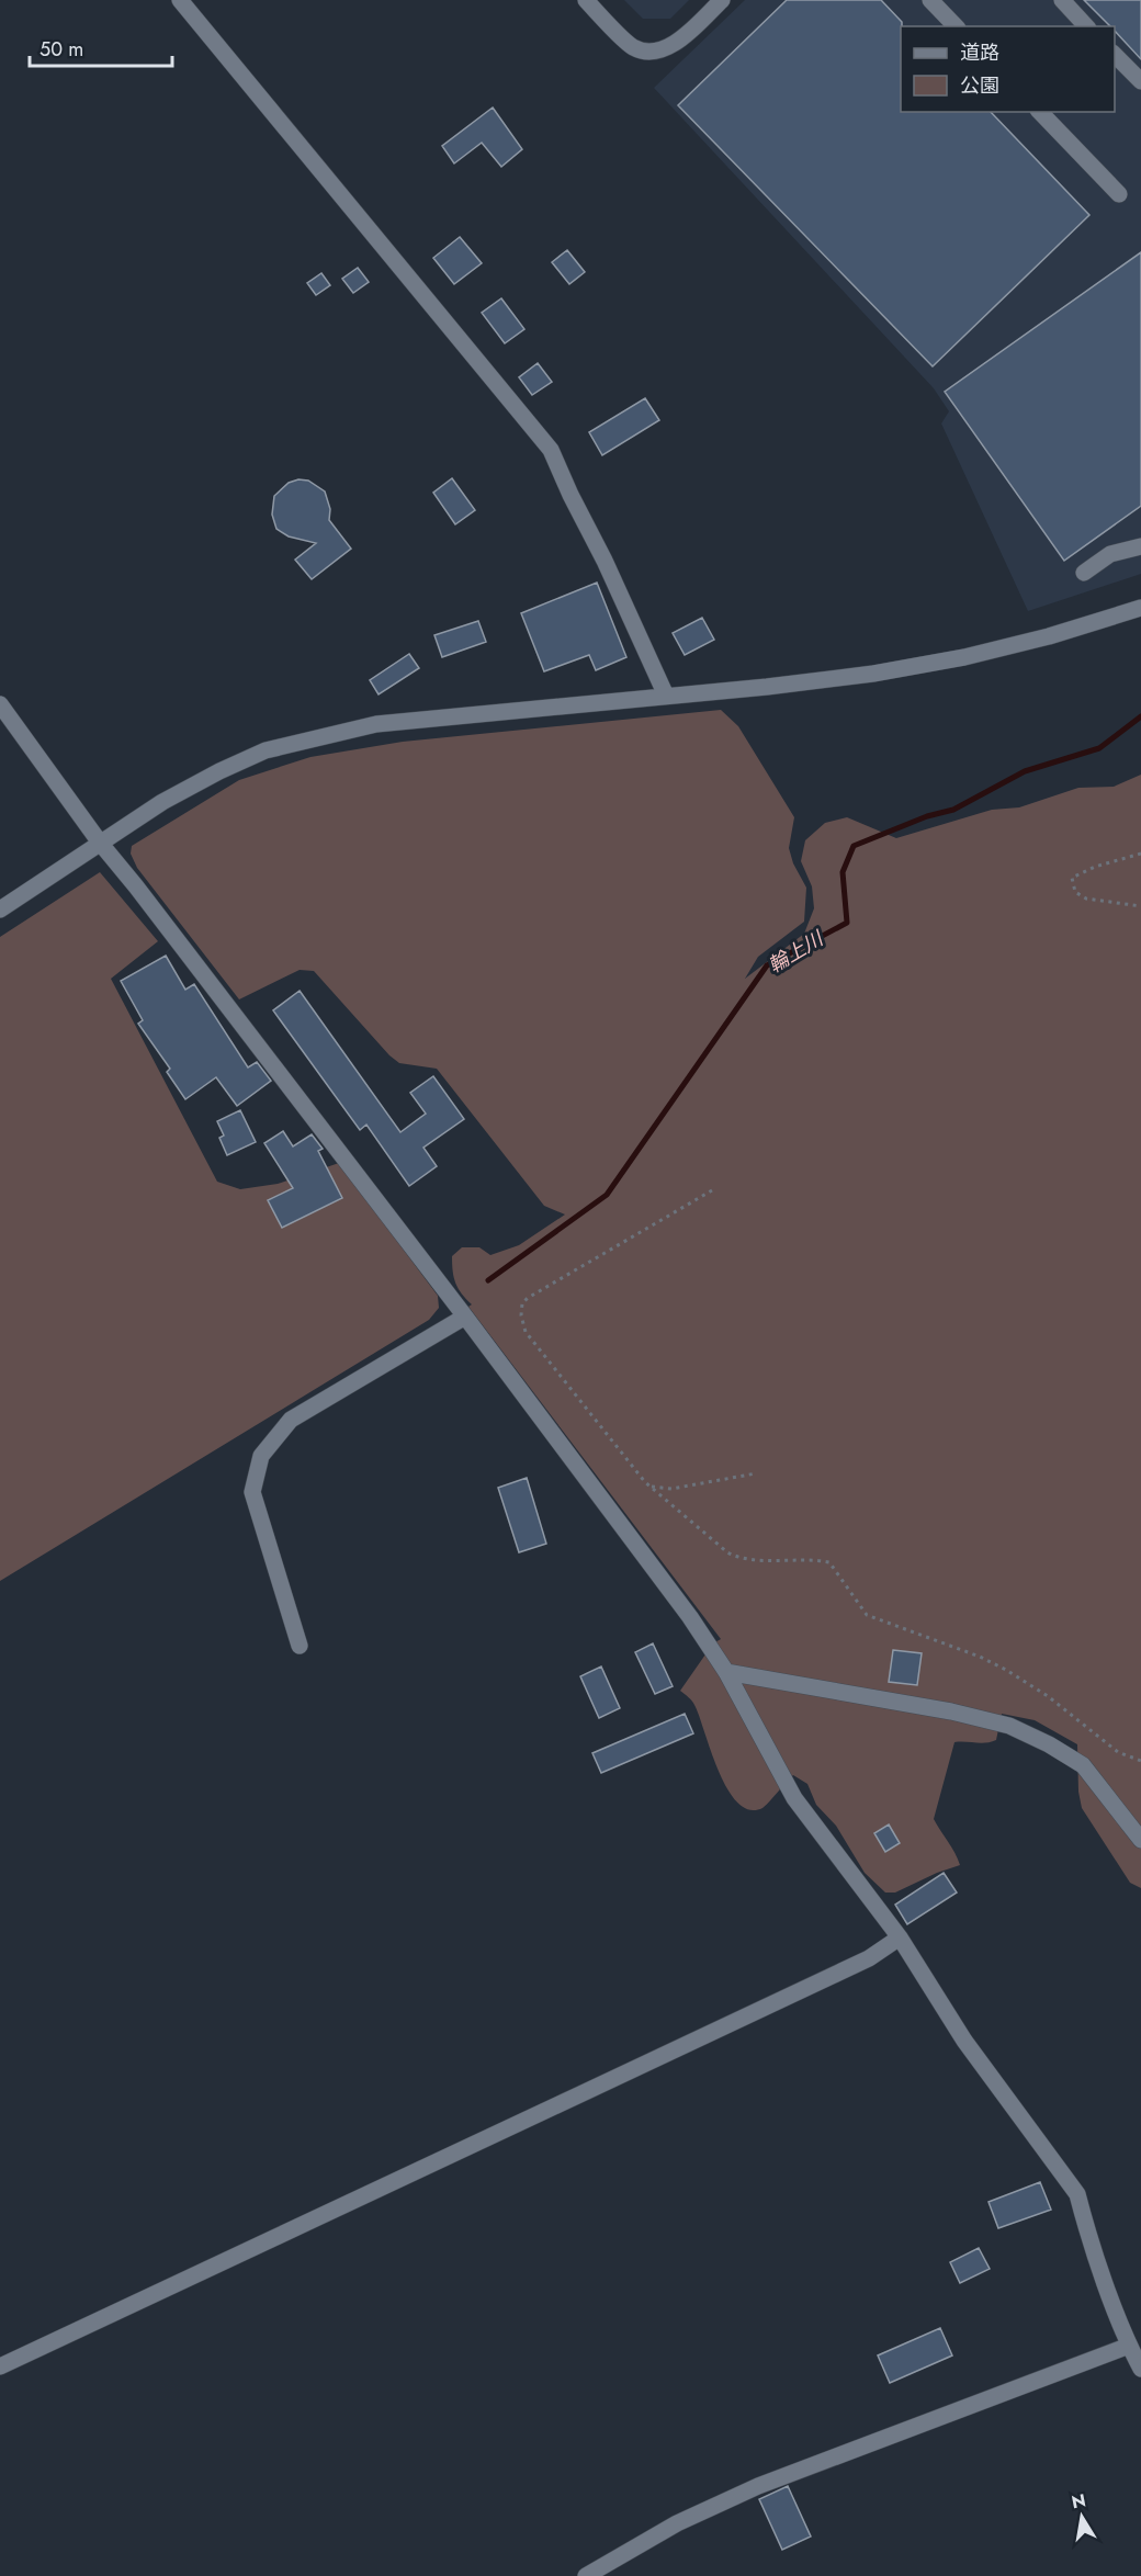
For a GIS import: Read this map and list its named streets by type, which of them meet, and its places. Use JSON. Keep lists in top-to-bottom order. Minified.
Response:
{"water":["輪上川"],"legend":["道路","公園"],"scale_bar":"50 m","north":"top"}
